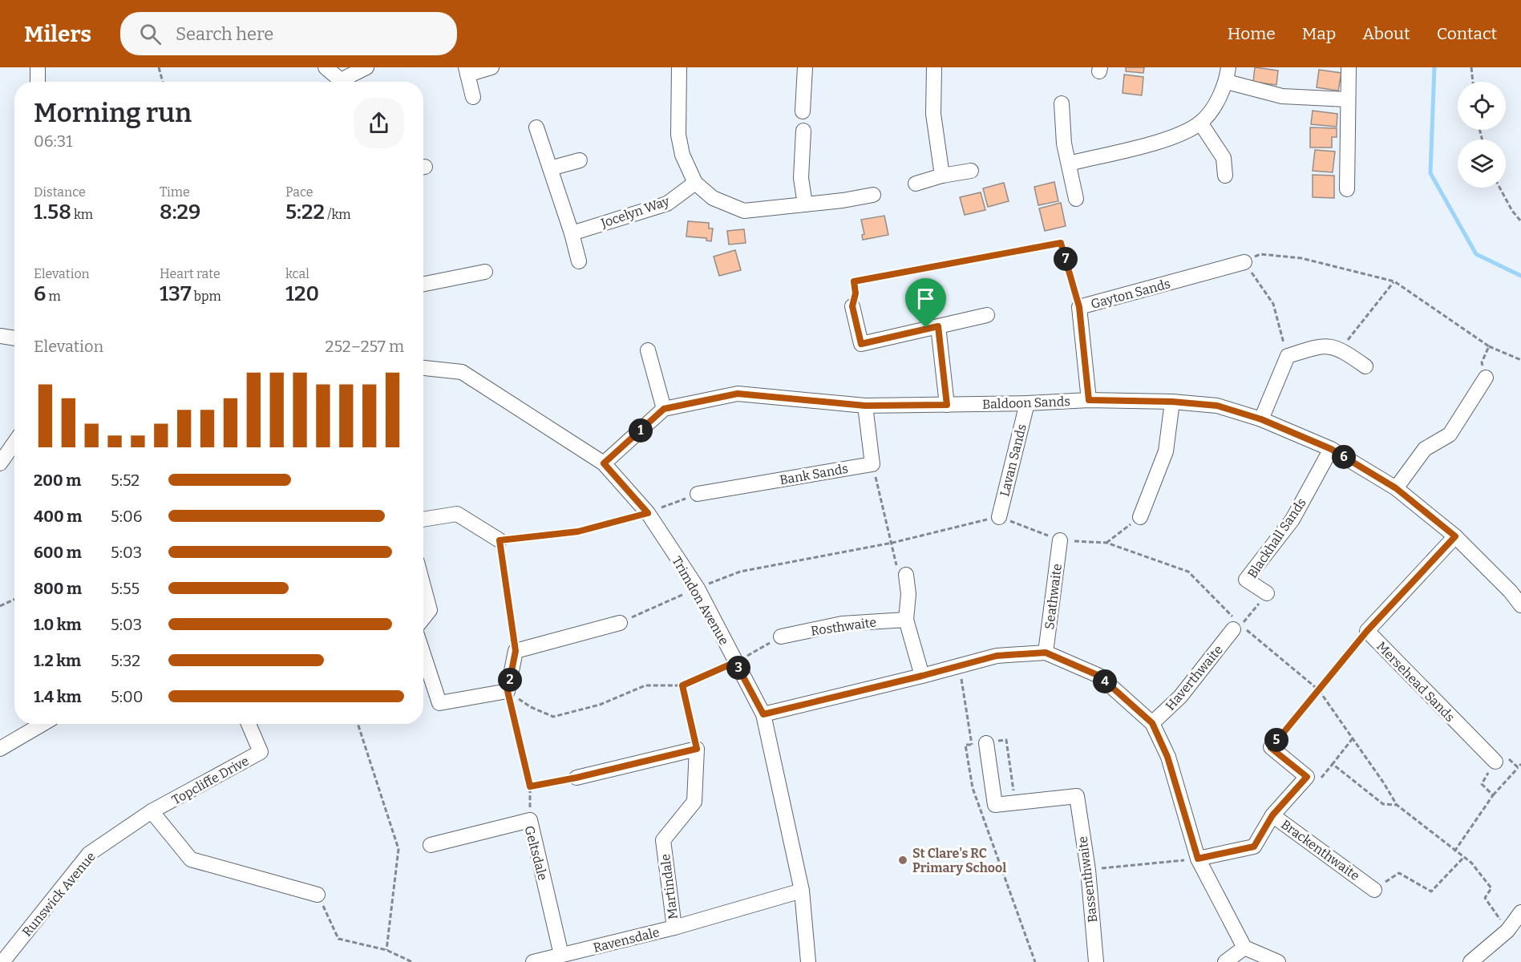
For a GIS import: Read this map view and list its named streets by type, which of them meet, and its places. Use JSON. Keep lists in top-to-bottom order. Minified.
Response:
{"streets":{"street":["Jocelyn Way","Gayton Sands","Baldoon Sands","Lavan Sands","Bank Sands","Blackhall Sands","Seathwaite","Trimdon Avenue","Rosthwaite","Haverthwaite","Mersehead Sands","Topcliffe Drive","Brackenthwaite","Geltsdale","Bassenthwaite","Martindale","Runswick Avenue","Ravensdale"]},"crossings":[["Gayton Sands","Baldoon Sands"],["Baldoon Sands","Lavan Sands"],["Baldoon Sands","Blackhall Sands"],["Baldoon Sands","Mersehead Sands"],["Trimdon Avenue","Ravensdale"],["Topcliffe Drive","Runswick Avenue"],["Geltsdale","Ravensdale"],["Martindale","Ravensdale"]],"places":["St Clare's RC Primary School"],"page":{"header":"Milers","search":"Search here","nav":["Home","Map","About","Contact"],"heading":["Morning run","06:31"],"stats":[["Distance","1.58 km"],["Time","8:29"],["Pace","5:22 /km"],["Elevation","6 m"],["Heart rate","137 bpm"],["kcal","120"]],"pins":["7","1","6","3","2","4","5"],"chart":["Elevation","252–257 m"],"list":[{"name":"200 m","note":"5:52"},{"name":"400 m","note":"5:06"},{"name":"600 m","note":"5:03"},{"name":"800 m","note":"5:55"},{"name":"1.0 km","note":"5:03"},{"name":"1.2 km","note":"5:32"},{"name":"1.4 km","note":"5:00"}]}}
